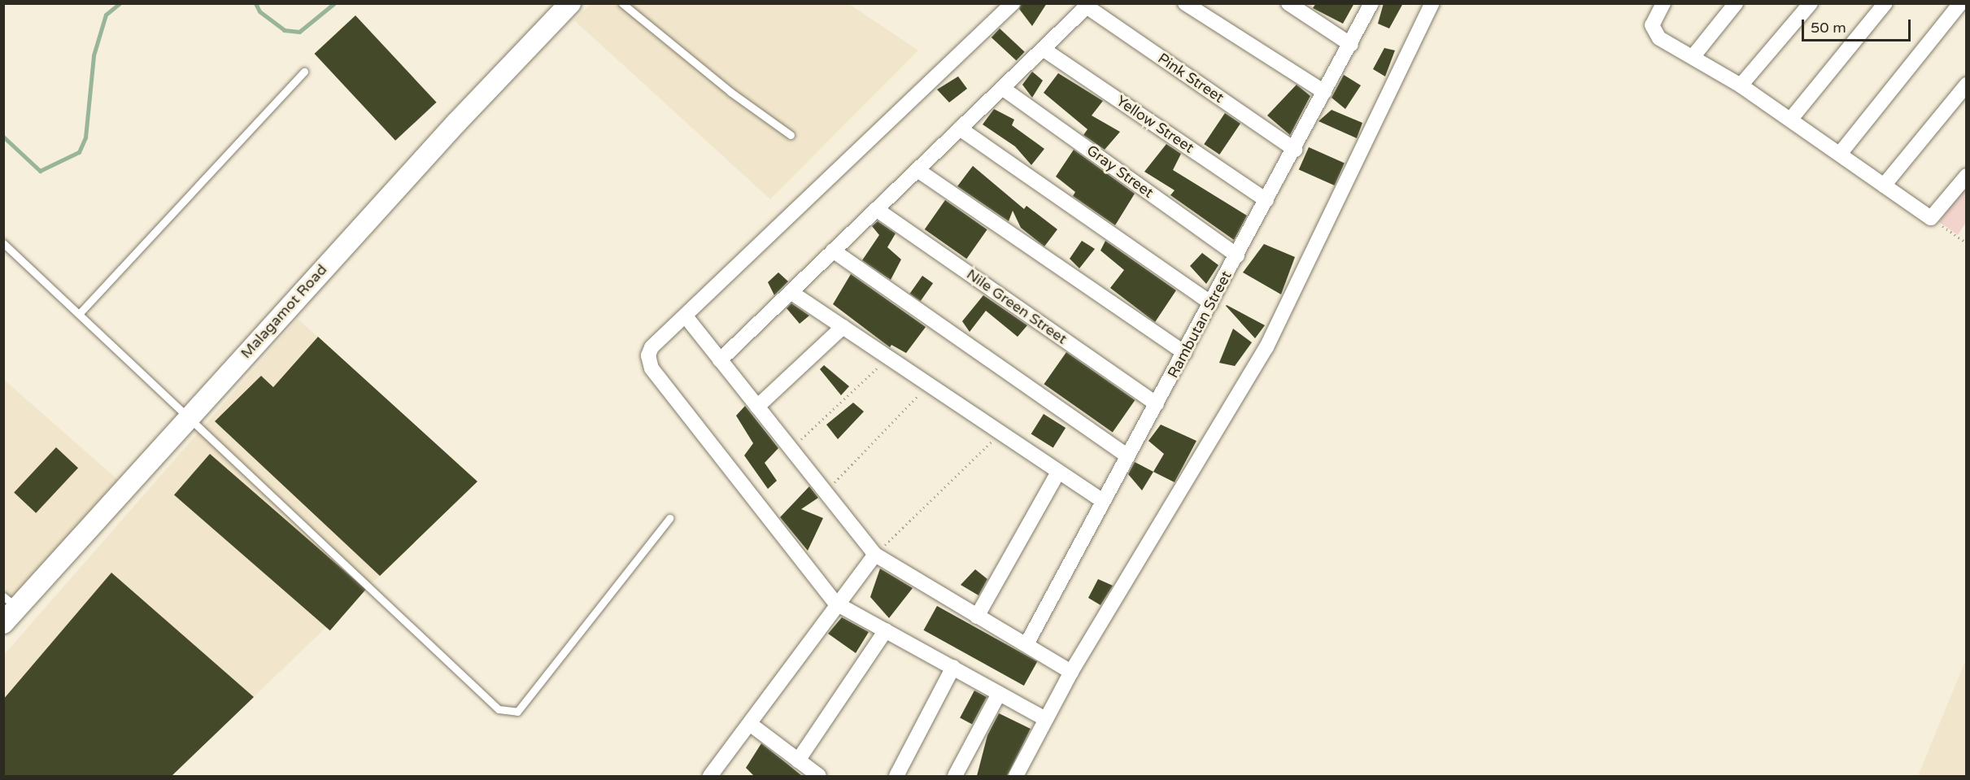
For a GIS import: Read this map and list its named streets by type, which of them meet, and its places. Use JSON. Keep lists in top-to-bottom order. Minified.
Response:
{"streets":{"street":["Pink Street","Yellow Street","Gray Street","Nile Green Street","Malagamot Road","Rambutan Street"]},"crossings":[["Pink Street","Rambutan Street"],["Yellow Street","Rambutan Street"],["Gray Street","Rambutan Street"],["Nile Green Street","Rambutan Street"]],"scale_bar":"50 m"}
